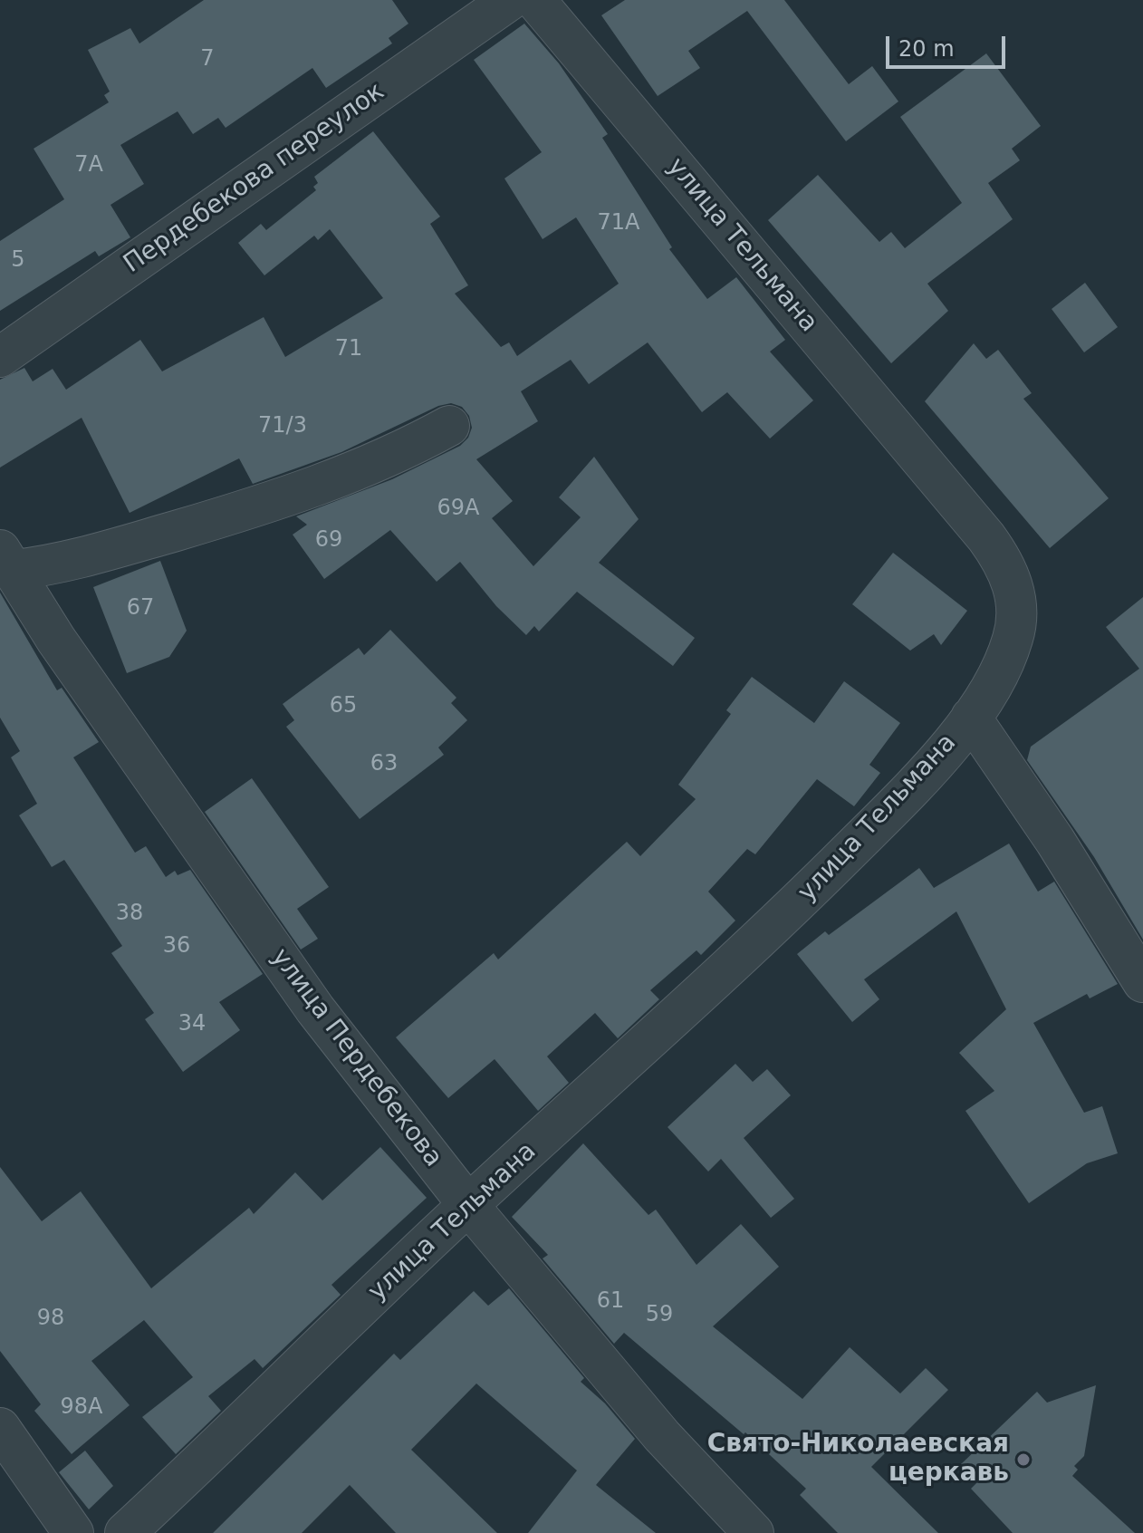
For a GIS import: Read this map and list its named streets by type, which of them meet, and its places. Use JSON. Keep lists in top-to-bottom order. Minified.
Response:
{"streets":{"street":["Пердебекова переулок","улица Тельмана","улица Пердебекова"]},"crossings":[["улица Тельмана","улица Пердебекова"]],"places":["Свято-Николаевская церкавь"],"house_numbers":["7","7А","71А","5","71","71/3","69А","69","67","65","63","38","36","34","61","59","98","98А"],"scale_bar":"20 m"}
